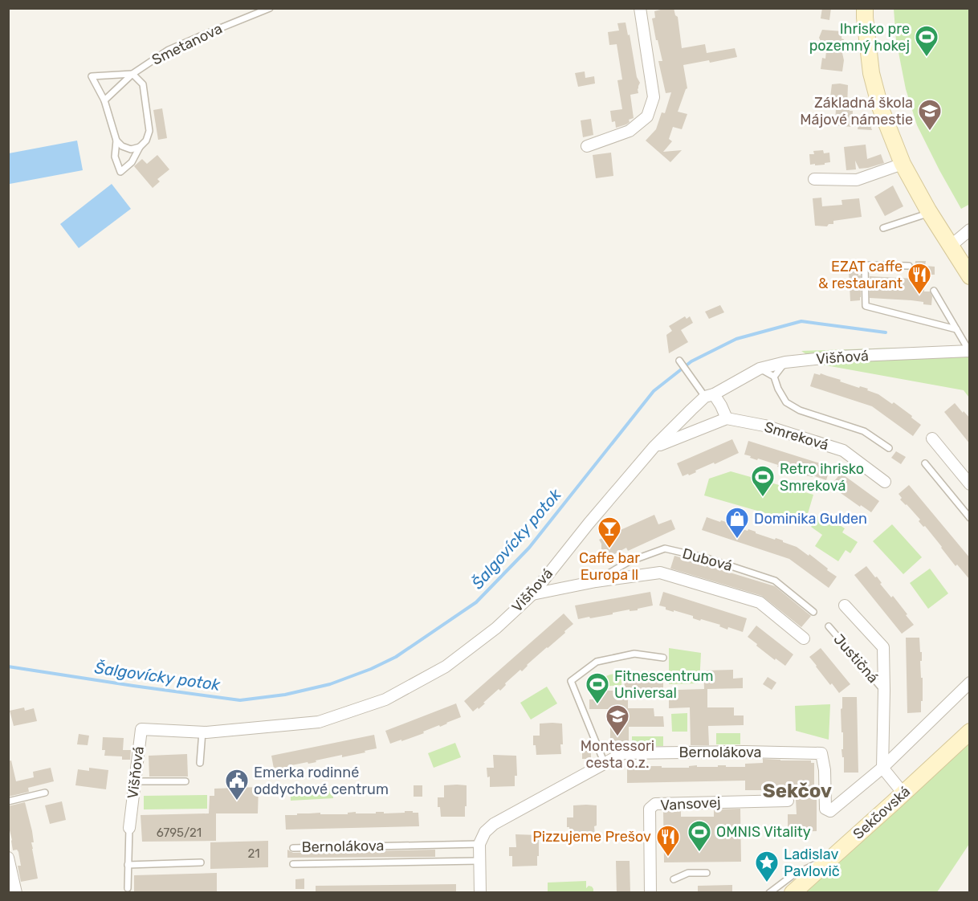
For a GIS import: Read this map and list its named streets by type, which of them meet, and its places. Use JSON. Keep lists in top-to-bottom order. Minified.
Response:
{"streets":{"street":["Višňová","Smreková","Dubová","Justičná","Bernolákova","Vansovej","Sekčovská"],"lane":["Smetanova"]},"crossings":[["Višňová","Dubová"],["Justičná","Bernolákova"]],"districts":["Sekčov"],"water":["Šalgovícky potok"],"places":{"sports":["Ihrisko pre pozemný hokej","Retro ihrisko Smreková","Fitnescentrum Universal","OMNIS Vitality"],"school or university":["Základná škola Májové námestie","Montessori cesta o.z."],"restaurant":["EZAT caffe & restaurant","Pizzujeme Prešov"],"shop":["Dominika Gulden"],"bar":["Caffe bar Europa ll"],"public building":["Emerka rodinné oddychové centrum"],"place":["Ladislav Pavlovič"]},"house_numbers":["6795/21","21"]}
